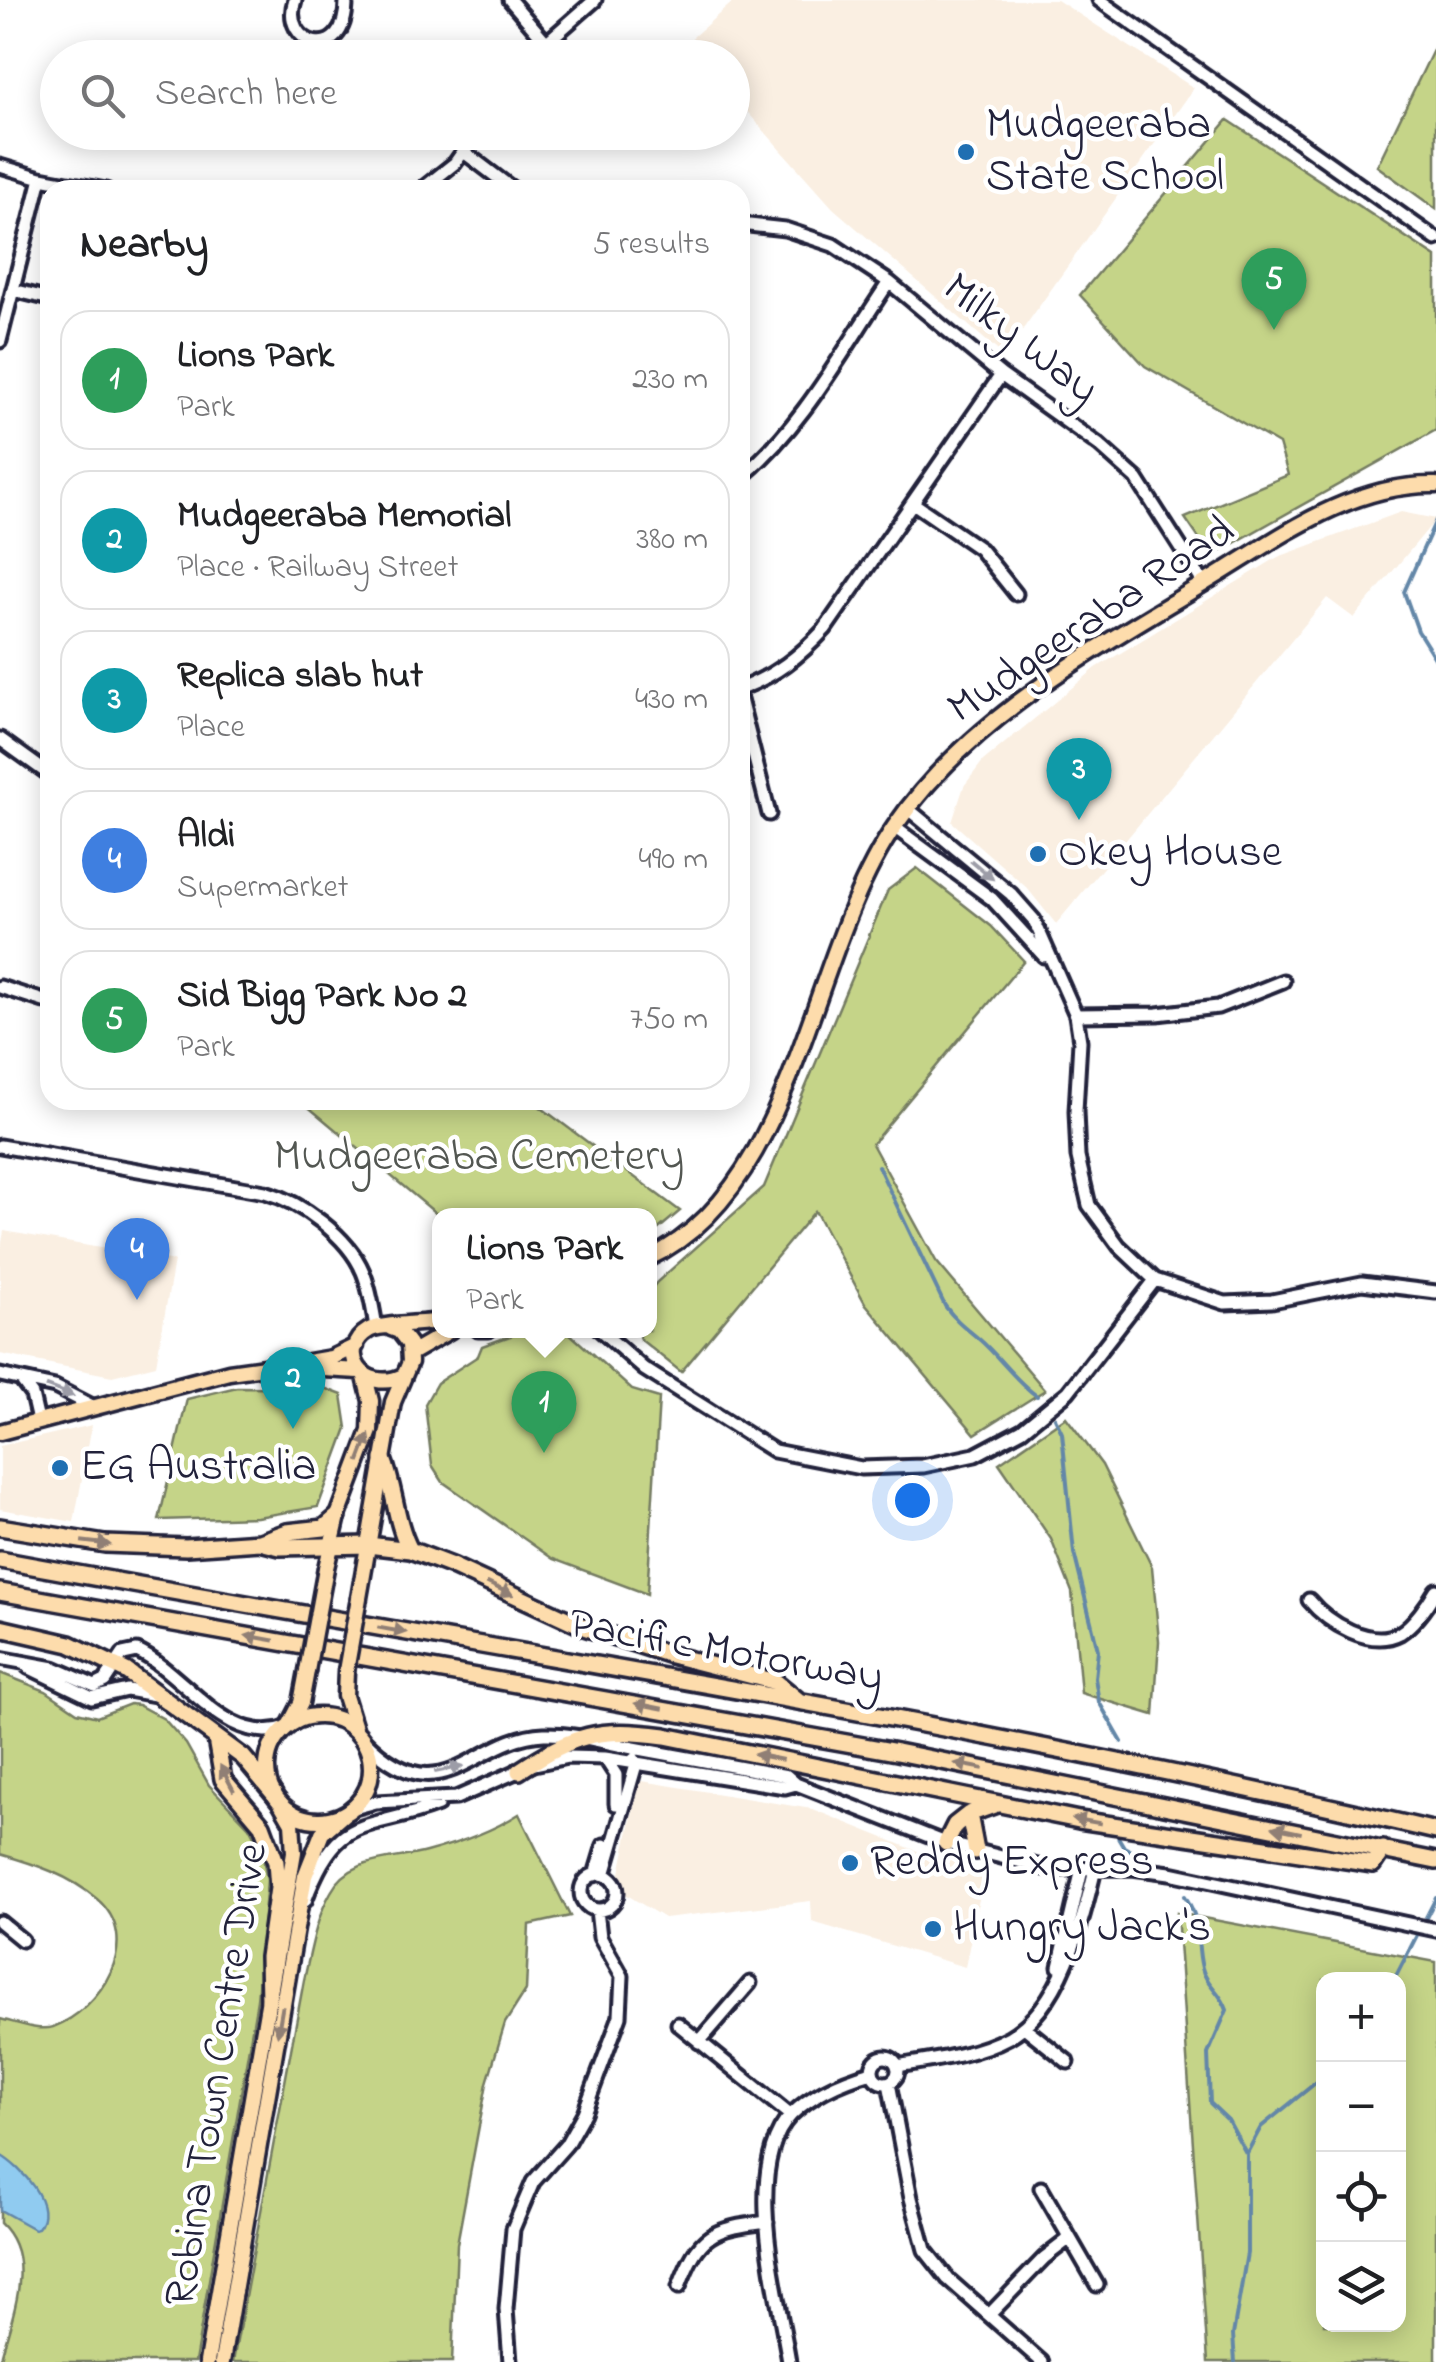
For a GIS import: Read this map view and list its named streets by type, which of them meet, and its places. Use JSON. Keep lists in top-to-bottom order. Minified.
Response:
{"streets":{"highway":["Pacific Motorway"],"main road":["Mudgeeraba Road","Robina Town Centre Drive"],"street":["Milky Way"]},"crossings":[["Milky Way","Mudgeeraba Road"]],"parks":["Mudgeeraba Cemetery"],"places":["Mudgeeraba State School","Okey House","EG Australia","Reddy Express","Hungry Jack's"],"page":{"search":"Search here","heading":["Nearby","5 results"],"pins":["5","3","4","2","1"],"list":[{"mark":"1","name":"Lions Park","note":"Park","value":"230 m"},{"mark":"2","name":"Mudgeeraba Memorial","note":"Place · Railway Street","value":"380 m"},{"mark":"3","name":"Replica slab hut","note":"Place","value":"430 m"},{"mark":"4","name":"Aldi","note":"Supermarket","value":"490 m"},{"mark":"5","name":"Sid Bigg Park No 2","note":"Park","value":"750 m"}],"popup":["Lions Park","Park"],"map_buttons":["+","−"]}}
